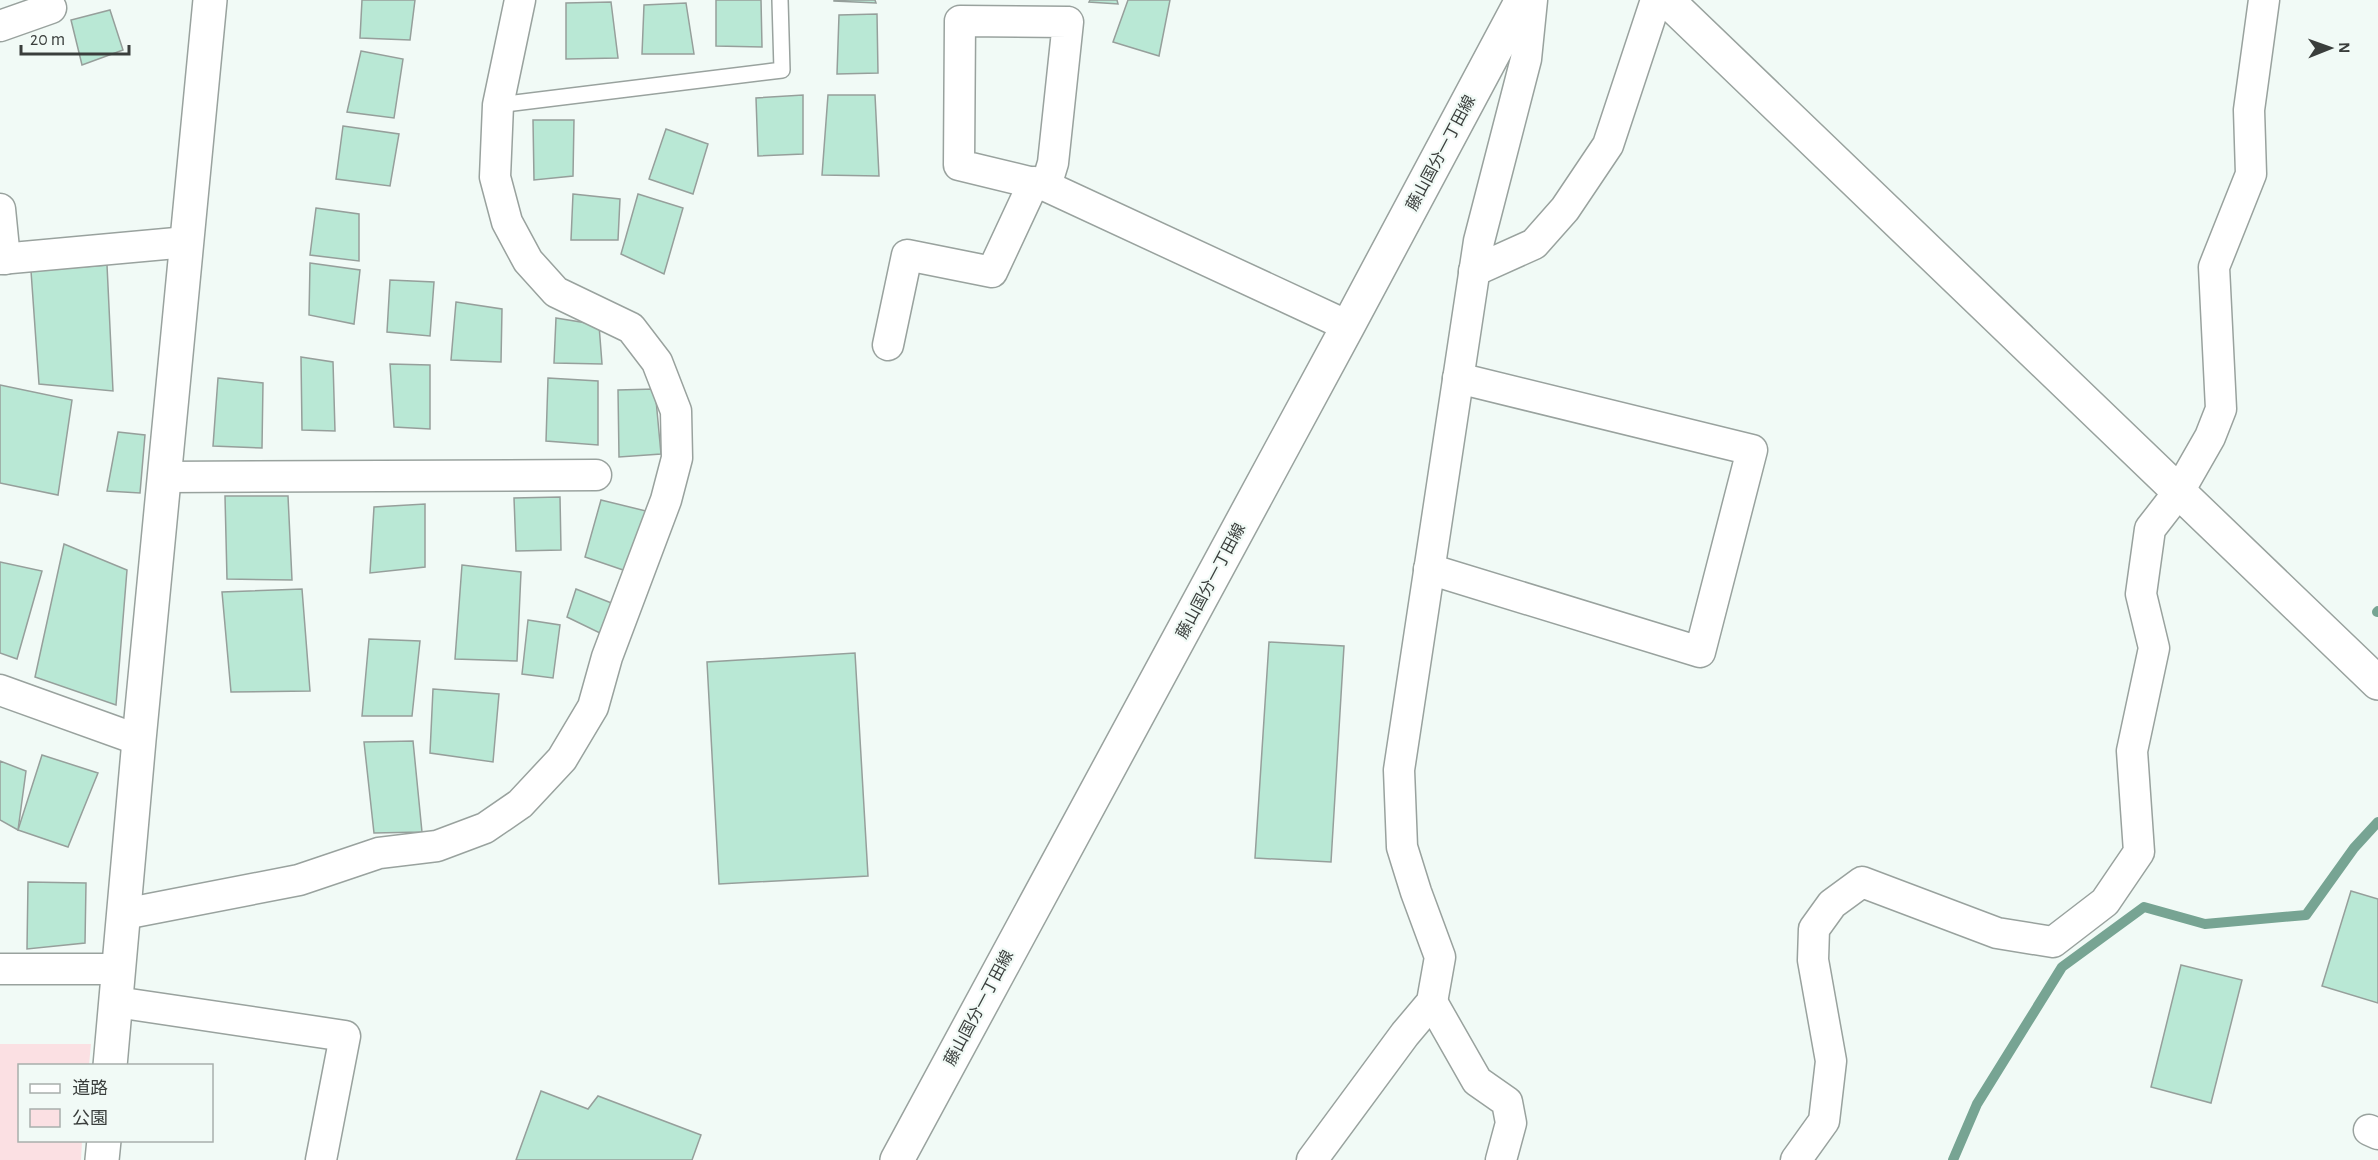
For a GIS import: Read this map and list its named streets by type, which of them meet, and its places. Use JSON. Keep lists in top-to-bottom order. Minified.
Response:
{"streets":{"street":["藤山国分一丁田線"]},"legend":["道路","公園"],"scale_bar":"20 m","north":"right"}
